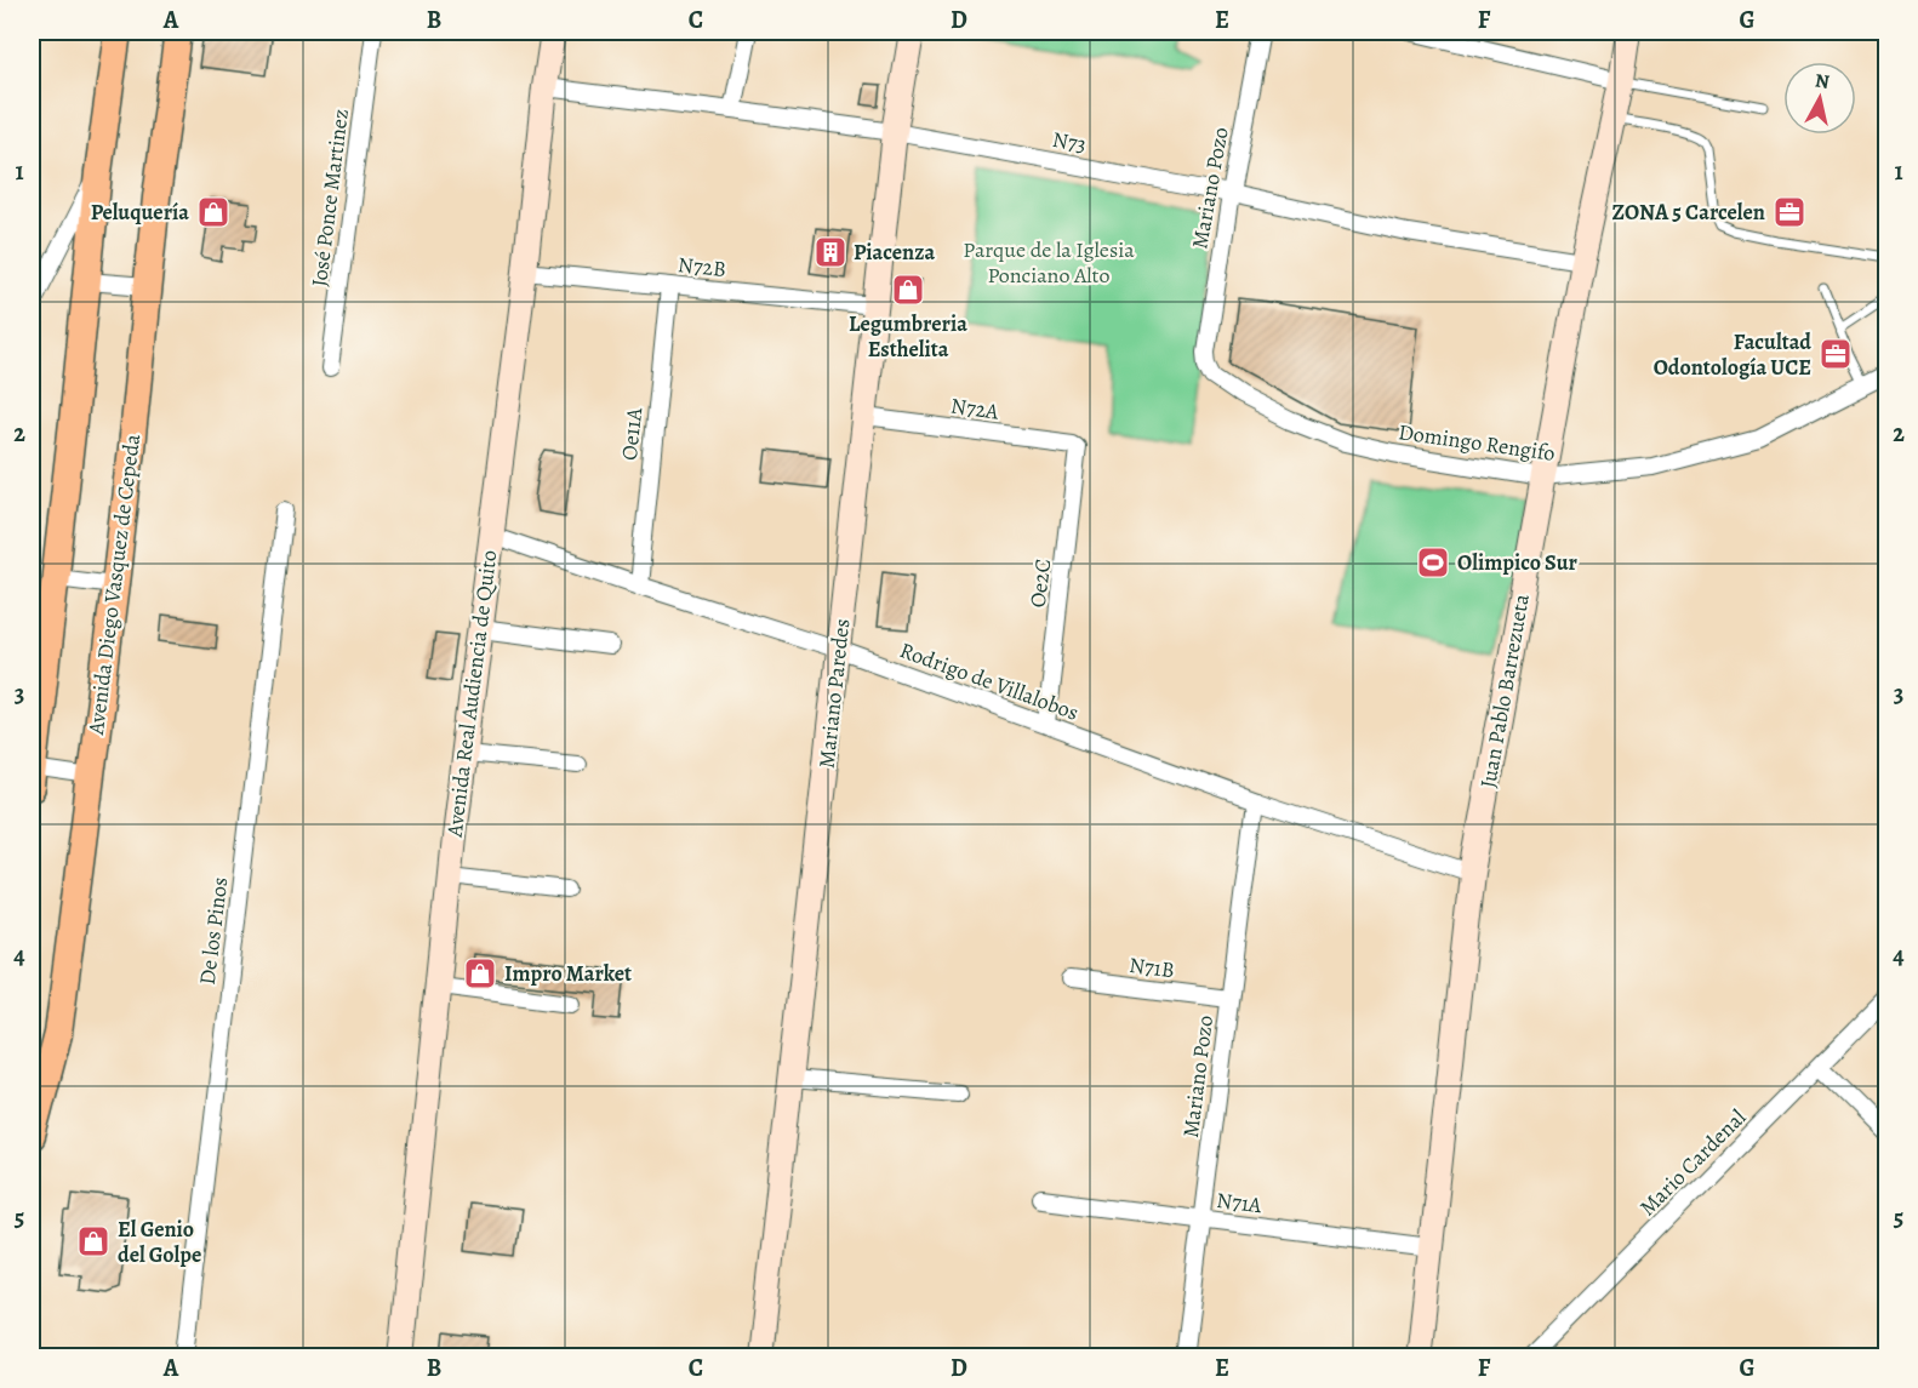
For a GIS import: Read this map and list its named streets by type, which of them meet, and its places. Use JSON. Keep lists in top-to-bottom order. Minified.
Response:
{"streets":{"main road":["Avenida Diego Vasquez de Cepeda","Juan Pablo Barrezueta","Avenida Real Audiencia de Quito","Mariano Paredes"],"street":["N73","Mariano Pozo","José Ponce Martinez","N72B","N72A","Oe11A","Domingo Rengifo","Oe2C","Rodrigo de Villalobos","De los Pinos","N71B","Mario Cardenal","N71A"]},"crossings":[["N73","Mariano Pozo"],["N73","Juan Pablo Barrezueta"],["N73","Avenida Real Audiencia de Quito"],["N73","Mariano Paredes"],["Mariano Pozo","Domingo Rengifo"],["Mariano Pozo","Rodrigo de Villalobos"],["Mariano Pozo","N71B"],["Mariano Pozo","N71A"],["N72B","Oe11A"],["N72B","Avenida Real Audiencia de Quito"],["N72B","Mariano Paredes"],["N72A","Oe2C"],["N72A","Mariano Paredes"],["Oe11A","Rodrigo de Villalobos"],["Domingo Rengifo","Juan Pablo Barrezueta"],["Oe2C","Rodrigo de Villalobos"],["Rodrigo de Villalobos","Juan Pablo Barrezueta"],["Rodrigo de Villalobos","Avenida Real Audiencia de Quito"],["Rodrigo de Villalobos","Mariano Paredes"],["Juan Pablo Barrezueta","N71A"]],"parks":["Parque de la Iglesia Ponciano Alto"],"places":{"shop":["Peluquería","Legumbreria Esthelita","Impro Market","El Genio del Golpe"],"office":["ZONA 5 Carcelen","Facultad Odontología UCE"],"building":["Piacenza"],"sports":["Olimpico Sur"]},"north":"top","grid":{"columns":["A","B","C","D","E","F","G"],"rows":["1","2","3","4","5"]}}
